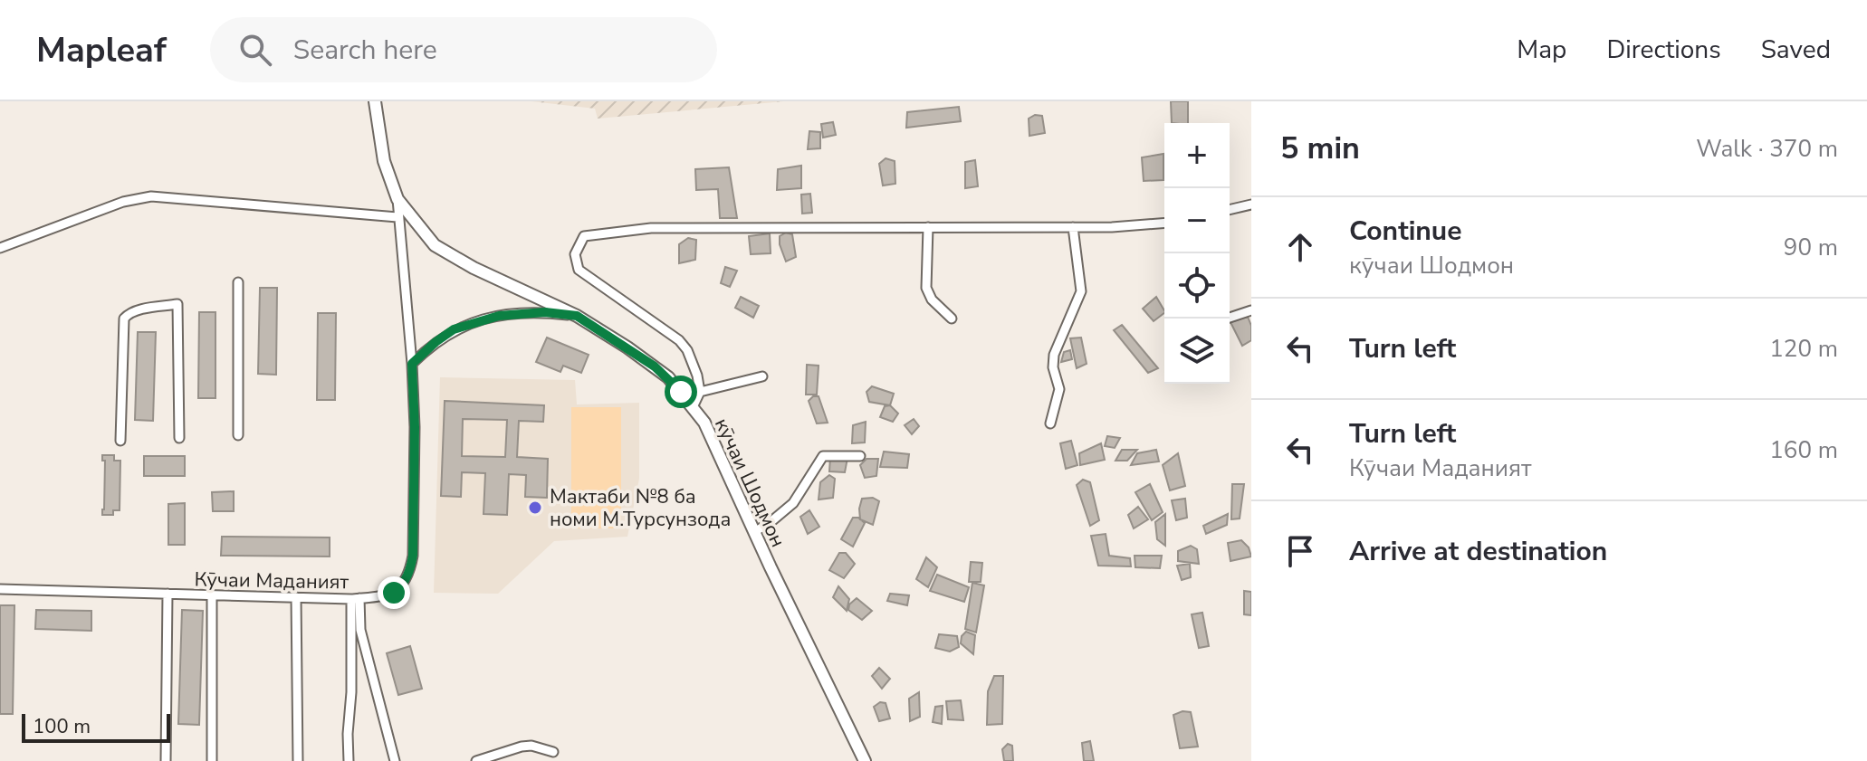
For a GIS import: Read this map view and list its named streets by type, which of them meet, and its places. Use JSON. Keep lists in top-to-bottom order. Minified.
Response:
{"streets":{"main road":["кӯчаи Шодмон"],"street":["Кӯчаи Маданият"]},"crossings":[["кӯчаи Шодмон","Кӯчаи Маданият"]],"places":["Мактаби №8 ба номи М.Турсунзода"],"scale_bar":"100 m","page":{"header":"Mapleaf","search":"Search here","nav":["Map","Directions","Saved"],"heading":["5 min","Walk · 370 m"],"map_buttons":["+","−"],"list":[["Continue","кӯчаи Шодмон","90 m"],["Turn left","120 m"],["Turn left","Кӯчаи Маданият","160 m"],"Arrive at destination"],"scale":"100 m"}}
